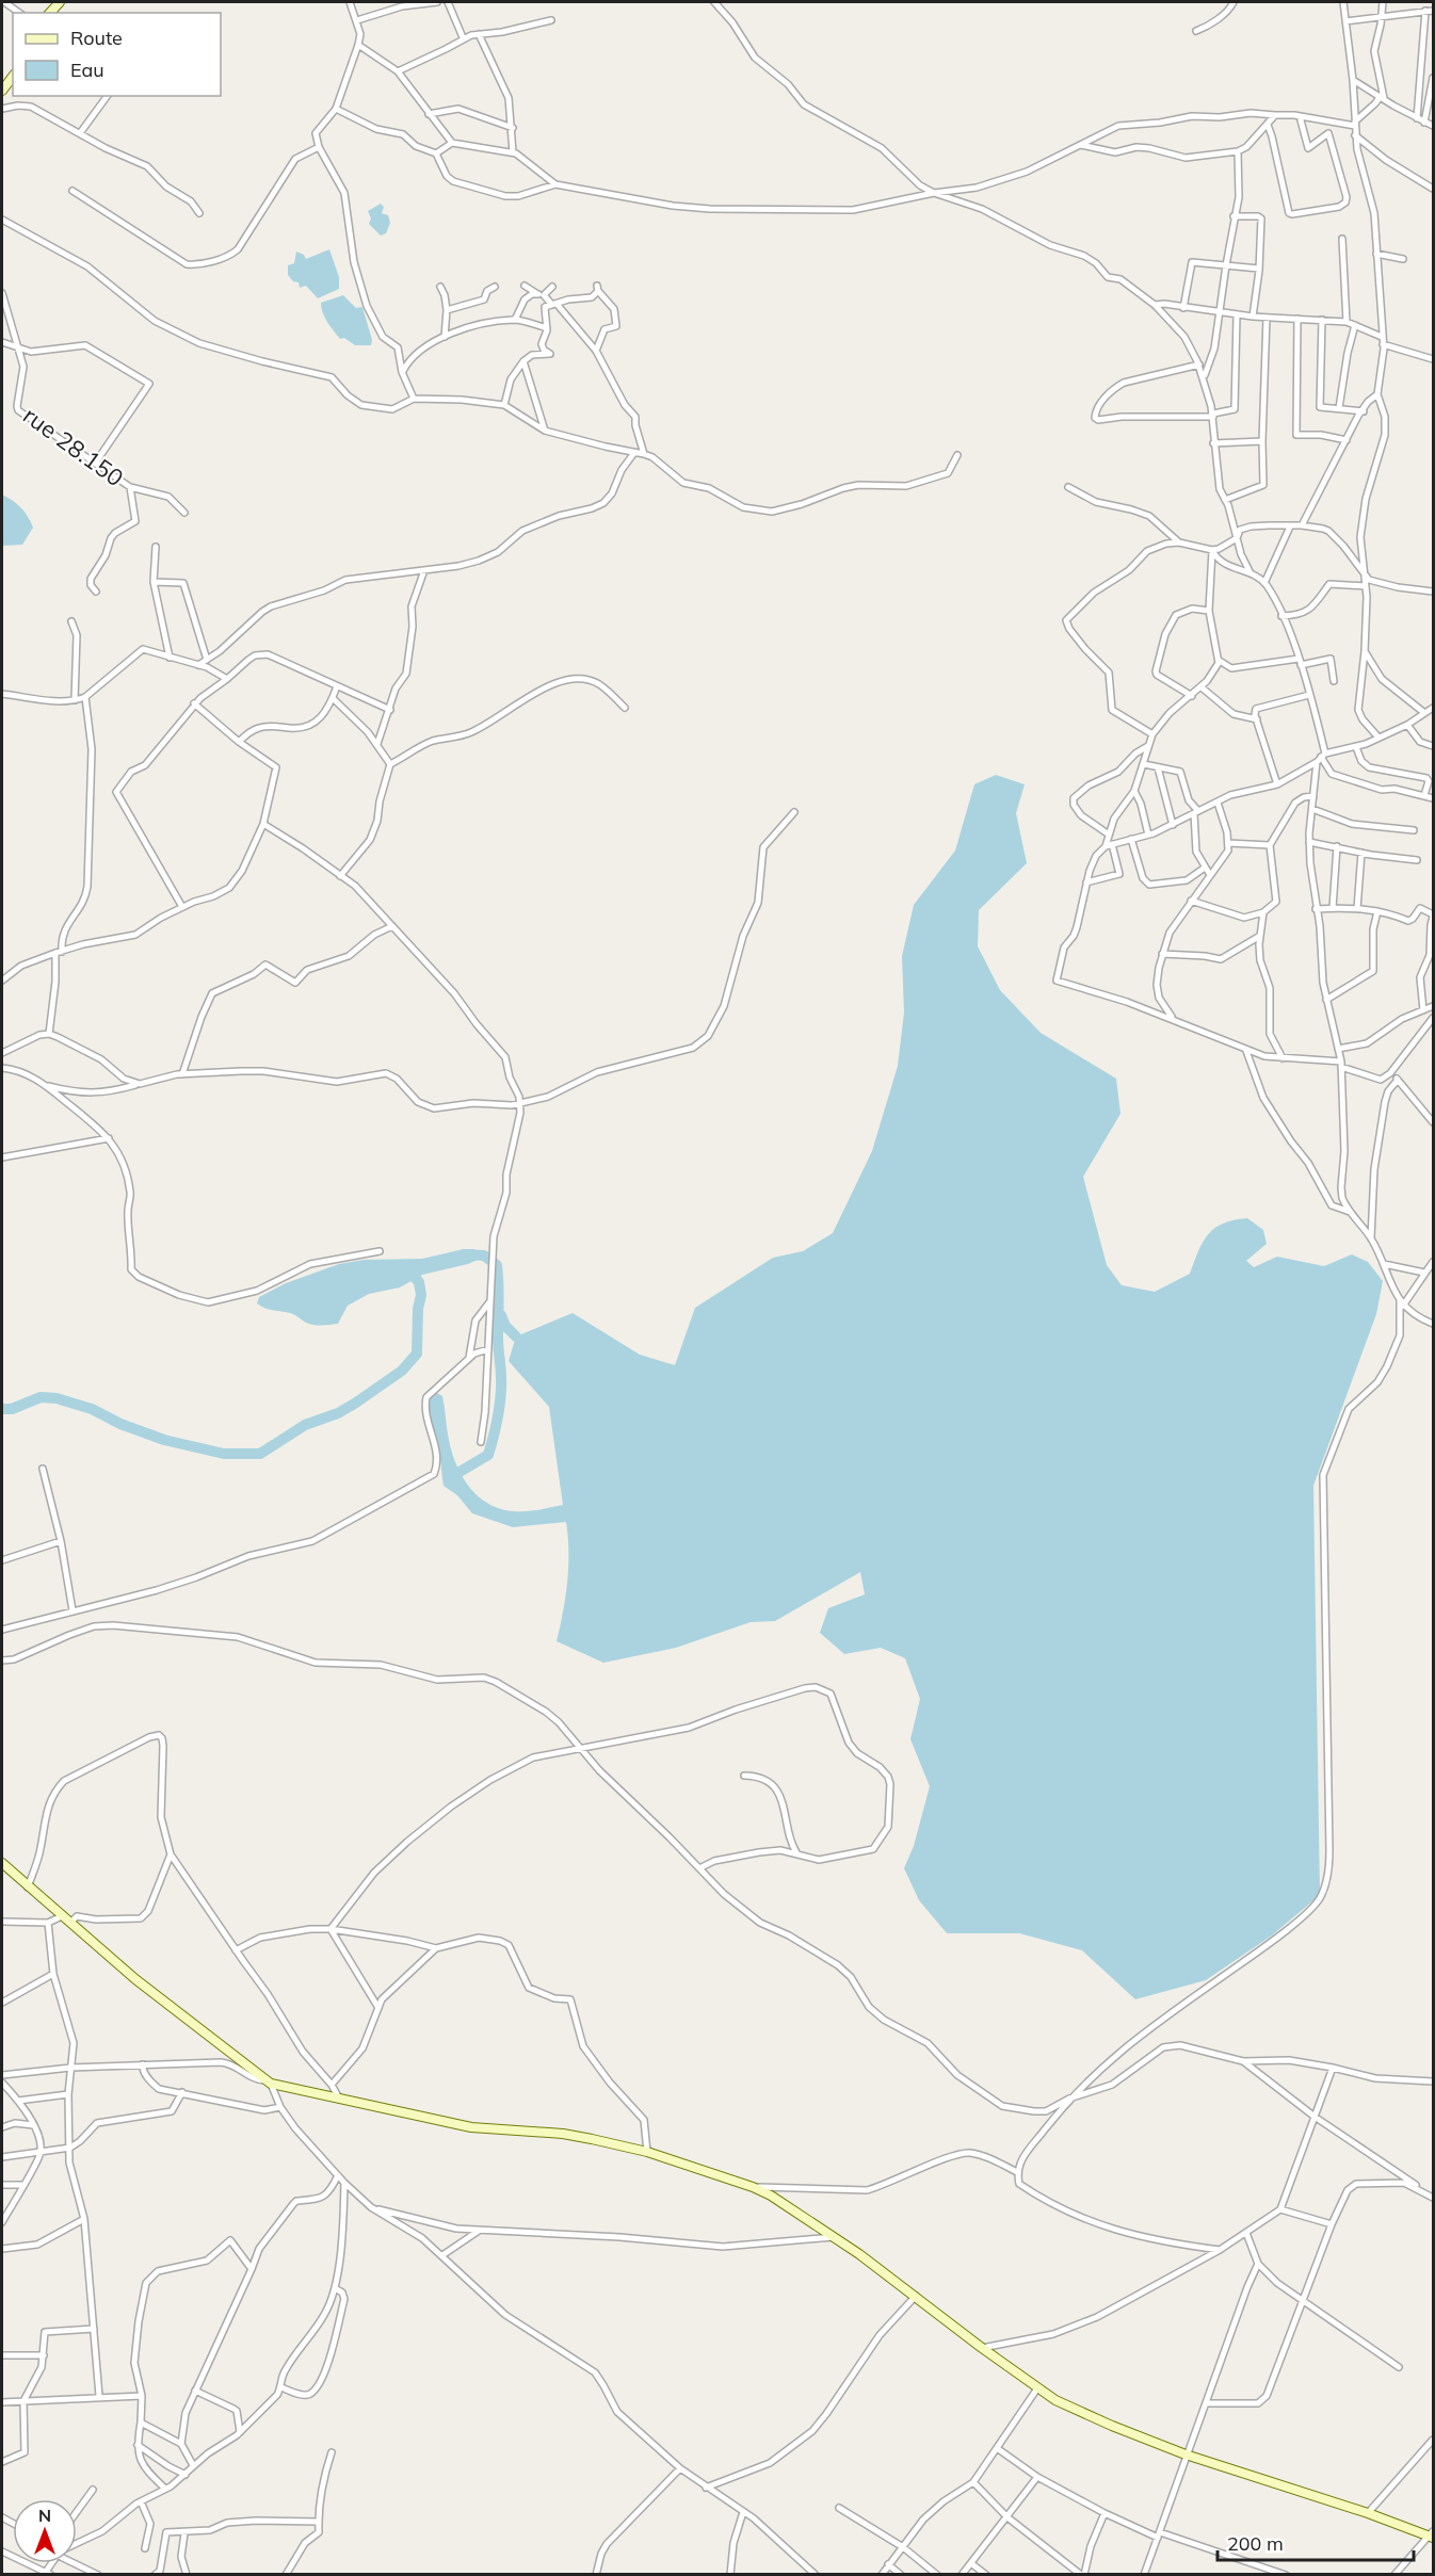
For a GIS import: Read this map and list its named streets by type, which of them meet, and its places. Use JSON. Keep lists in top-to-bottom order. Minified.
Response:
{"streets":{"street":["rue 28.150"]},"legend":["Route","Eau"],"scale_bar":"200 m","north":"top"}
